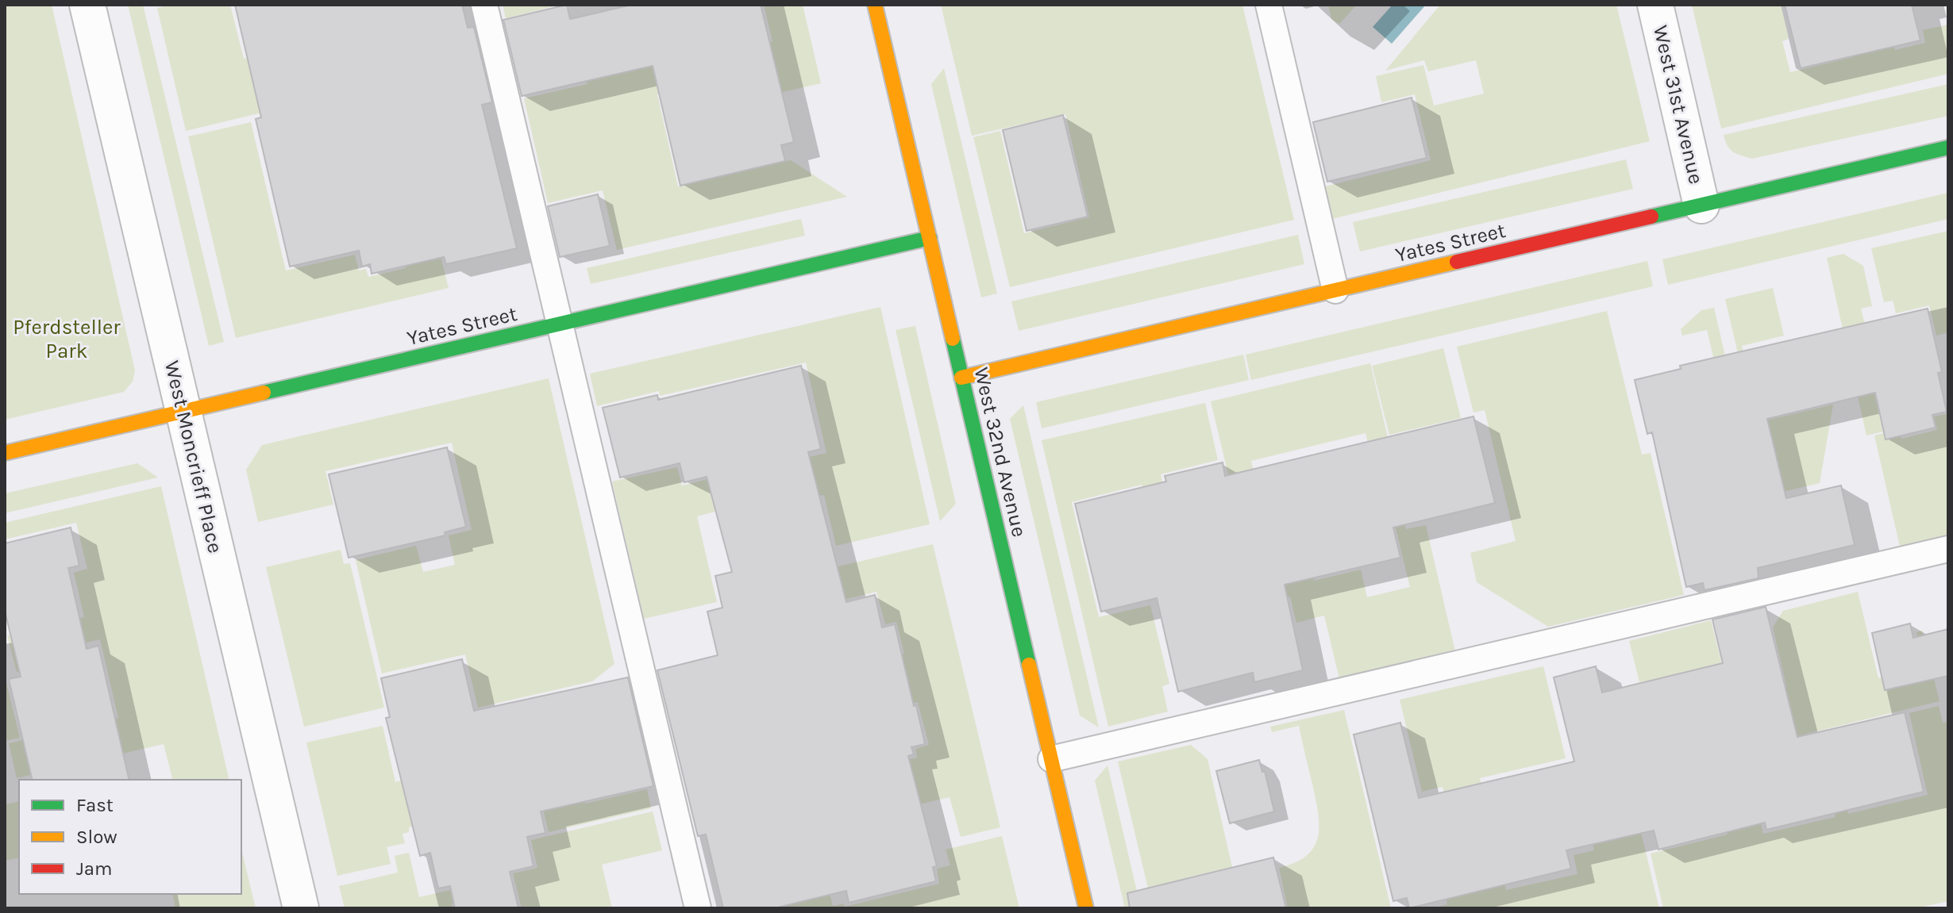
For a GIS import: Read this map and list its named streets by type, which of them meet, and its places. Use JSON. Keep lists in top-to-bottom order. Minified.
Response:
{"streets":{"street":["West 31st Avenue","Yates Street","West 32nd Avenue","West Moncrieff Place"]},"crossings":[["West 31st Avenue","Yates Street"],["Yates Street","West 32nd Avenue"],["Yates Street","West Moncrieff Place"]],"parks":["Pferdsteller Park"],"legend":["Fast","Slow","Jam"]}
